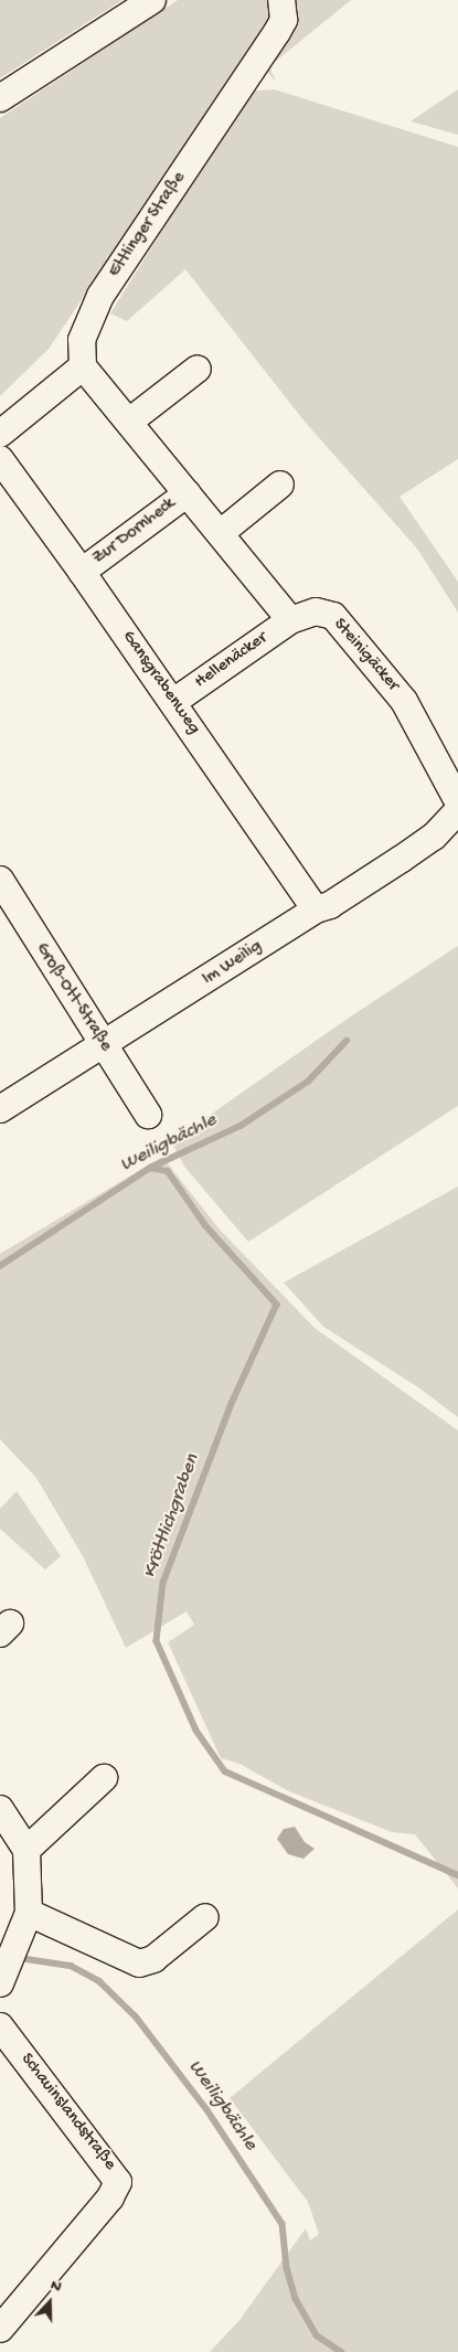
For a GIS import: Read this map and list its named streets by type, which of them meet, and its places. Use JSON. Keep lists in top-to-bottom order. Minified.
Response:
{"streets":{"street":["Ettlinger Straße","Zur Dornheck","Steinigäcker","Hellenäcker","Gansgrabenweg","Im Weilig","Groß-Ott-Straße","Schauinslandstraße"]},"crossings":[["Zur Dornheck","Gansgrabenweg"],["Steinigäcker","Hellenäcker"],["Hellenäcker","Gansgrabenweg"],["Gansgrabenweg","Im Weilig"],["Im Weilig","Groß-Ott-Straße"]],"water":["Weiligbächle","Kröttlichgraben"],"north":"top"}
